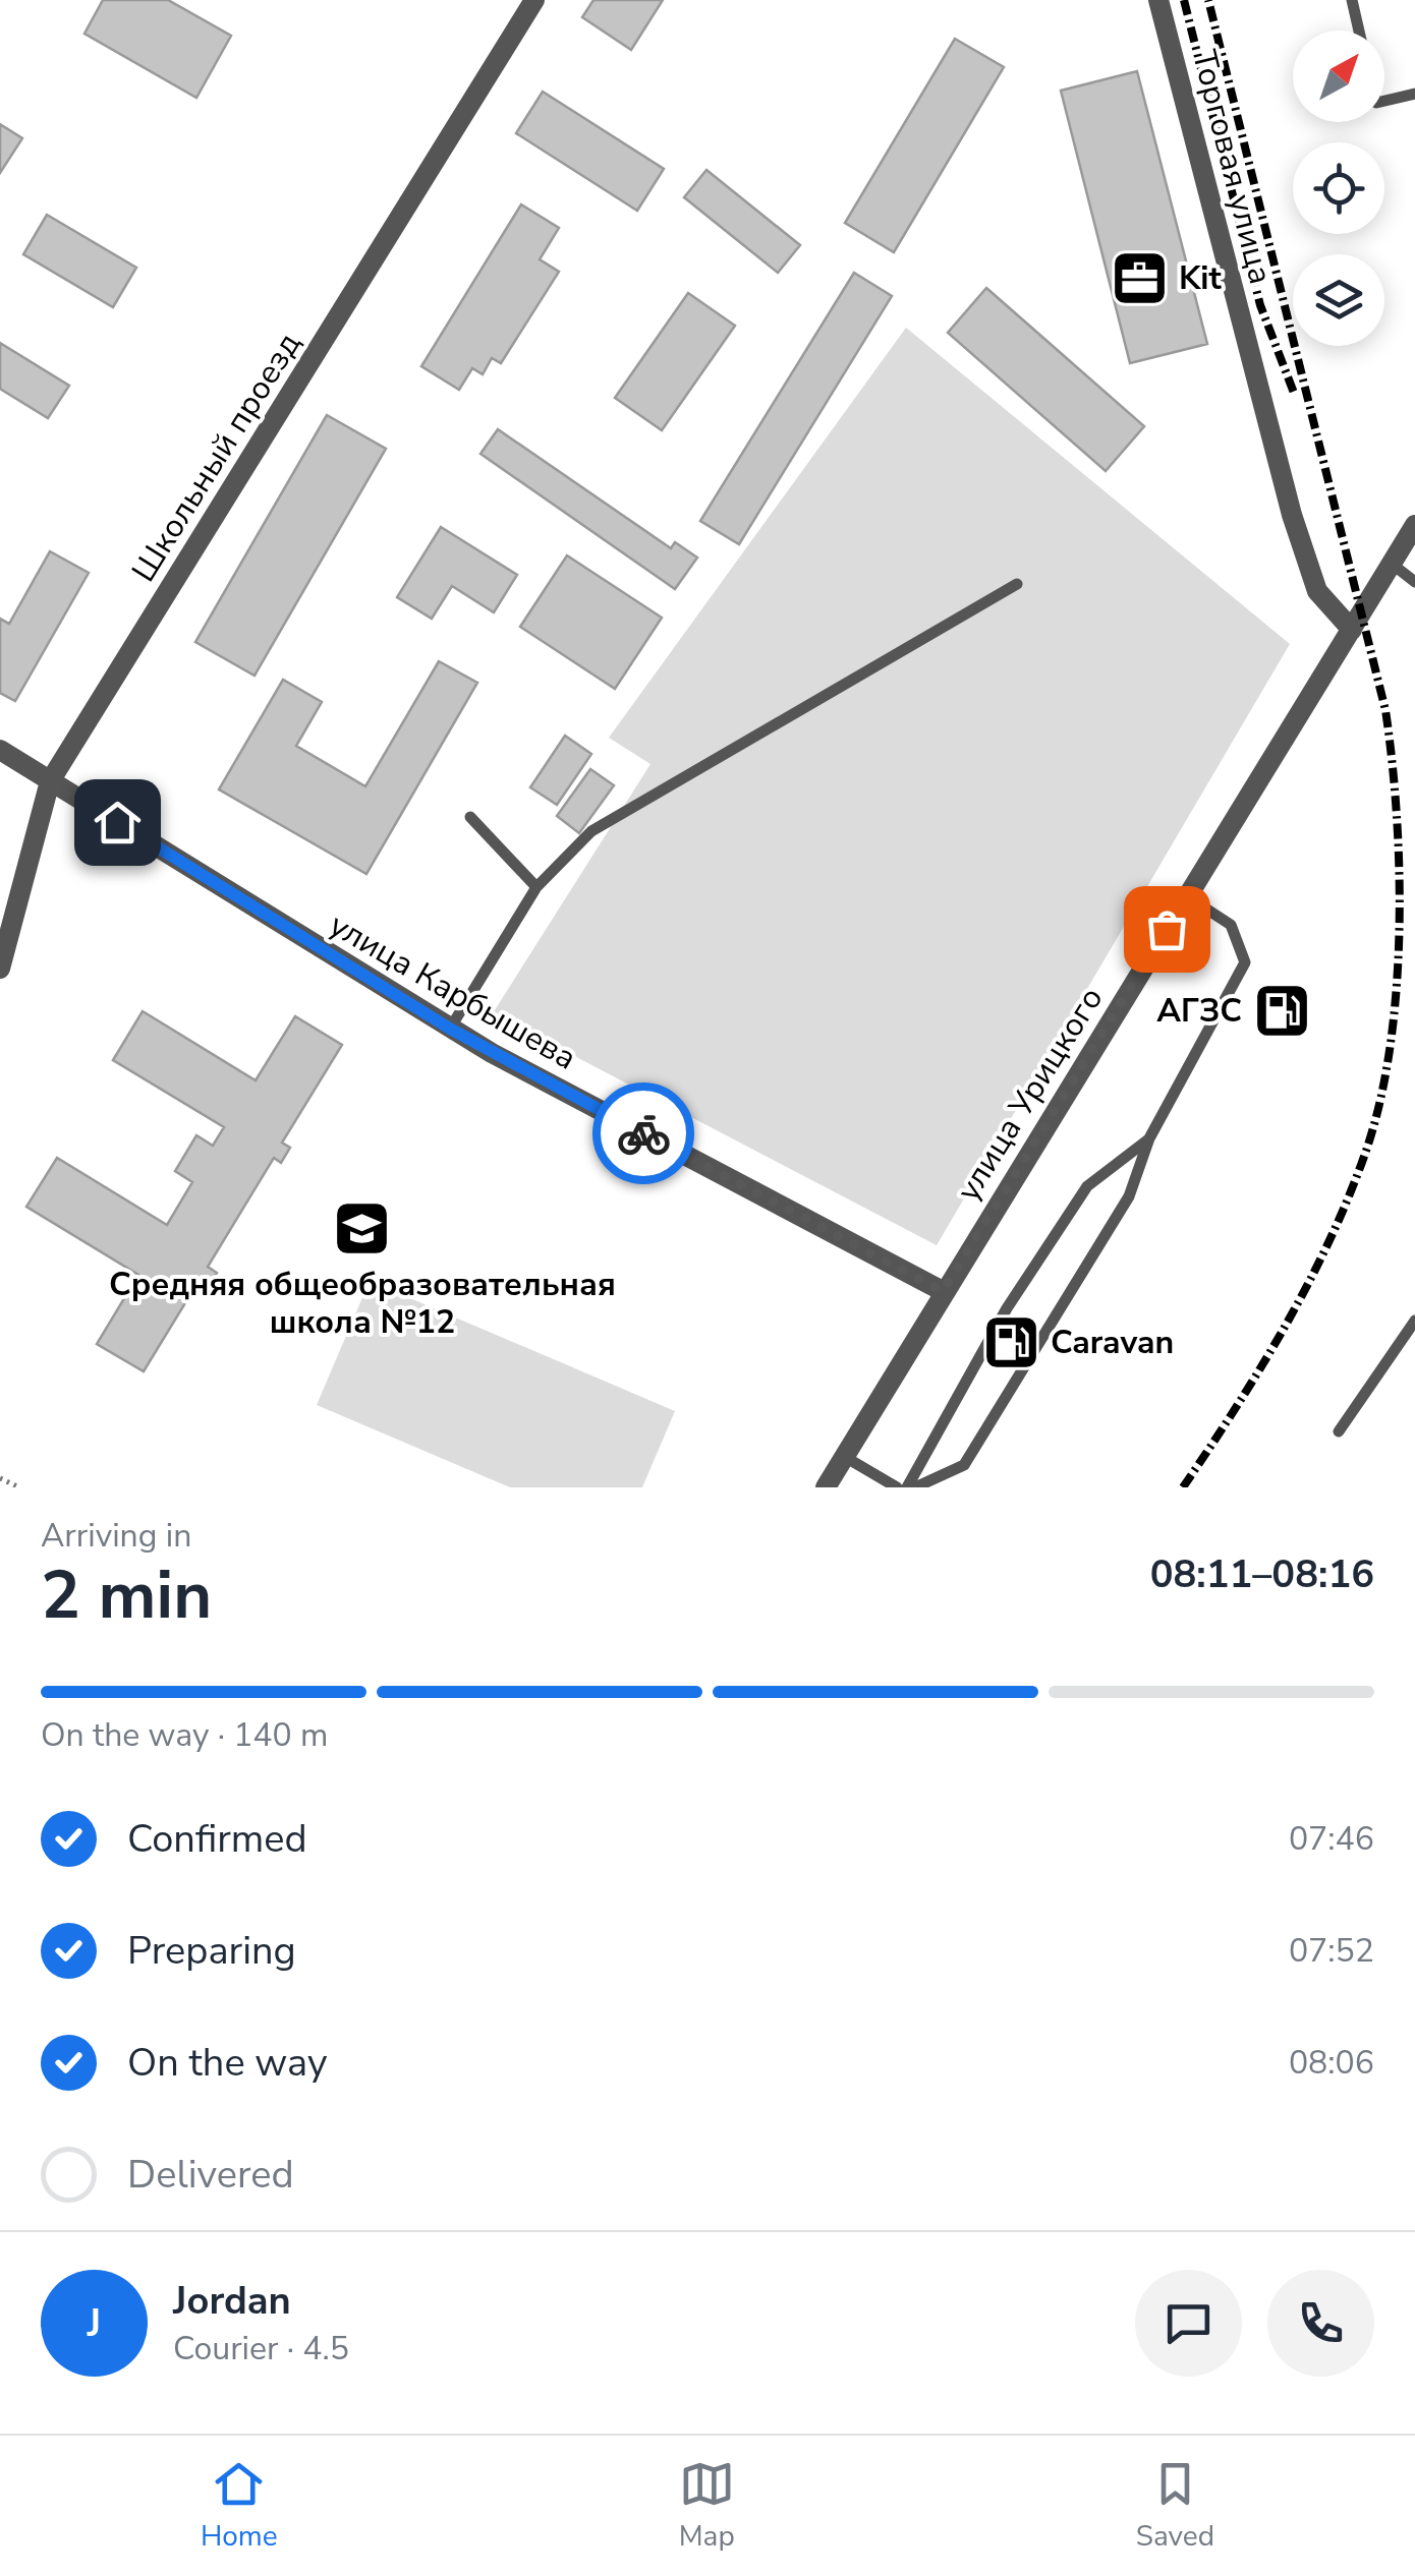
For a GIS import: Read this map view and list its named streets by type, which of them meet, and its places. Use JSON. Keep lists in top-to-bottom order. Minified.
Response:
{"streets":{"street":["Торговая улица","Школьный проезд","улица Карбышева","улица Урицкого"]},"crossings":[["Торговая улица","улица Урицкого"],["Школьный проезд","улица Карбышева"],["улица Карбышева","улица Урицкого"]],"places":{"office":["Kit"],"fuel station":["АГЗС","Caravan"],"school or university":["Средняя общеобразовательная школа №12"]},"north":"top right","page":{"heading":["2 min","Arriving in","08:11–08:16"],"panel":["Jordan","Courier · 4.5"],"bar":"On the way · 140 m","list":[["Confirmed","07:46"],["Preparing","07:52"],["On the way","08:06"],"Delivered"],"round":"J","tabs":["Home","Map","Saved"]}}
